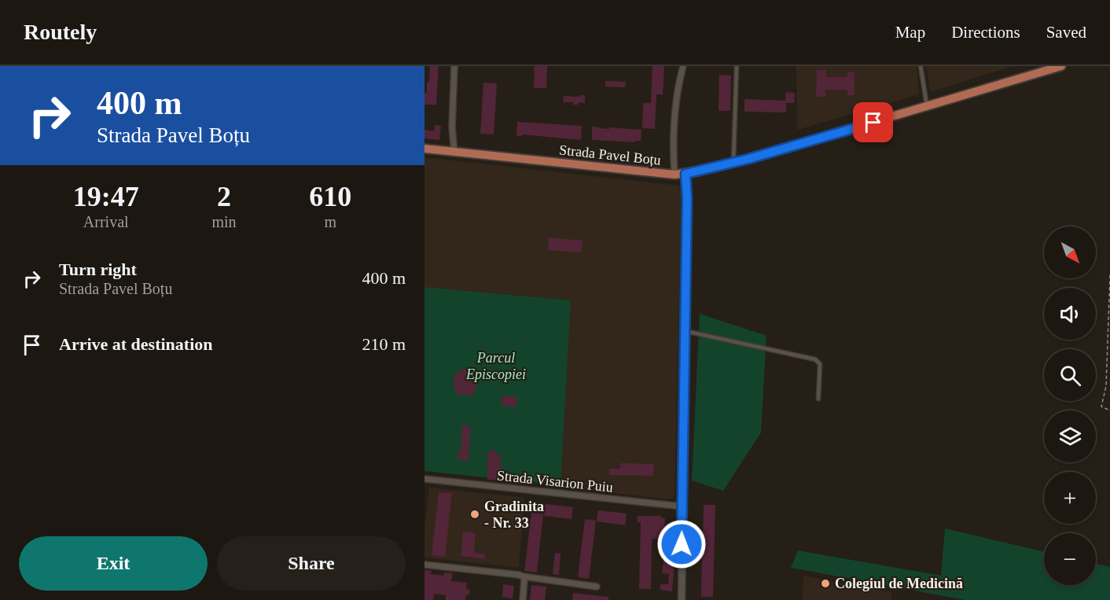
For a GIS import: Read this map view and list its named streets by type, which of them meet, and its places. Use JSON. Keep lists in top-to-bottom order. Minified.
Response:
{"streets":{"main road":["Strada Pavel Boțu"],"street":["Strada Visarion Puiu"]},"parks":["Parcul Episcopiei"],"places":["Gradinita - Nr. 33","Colegiul de Medicină"],"north":"bottom right","page":{"header":"Routely","nav":["Map","Directions","Saved"],"turn":["400 m","Strada Pavel Boțu"],"eta":["19:47","Arrival","2","min","610","m"],"map_buttons":["+","−"],"list":[{"name":"Turn right","note":"Strada Pavel Boțu","value":"400 m"},{"name":"Arrive at destination","value":"210 m"}],"buttons":["Exit","Share"]}}
